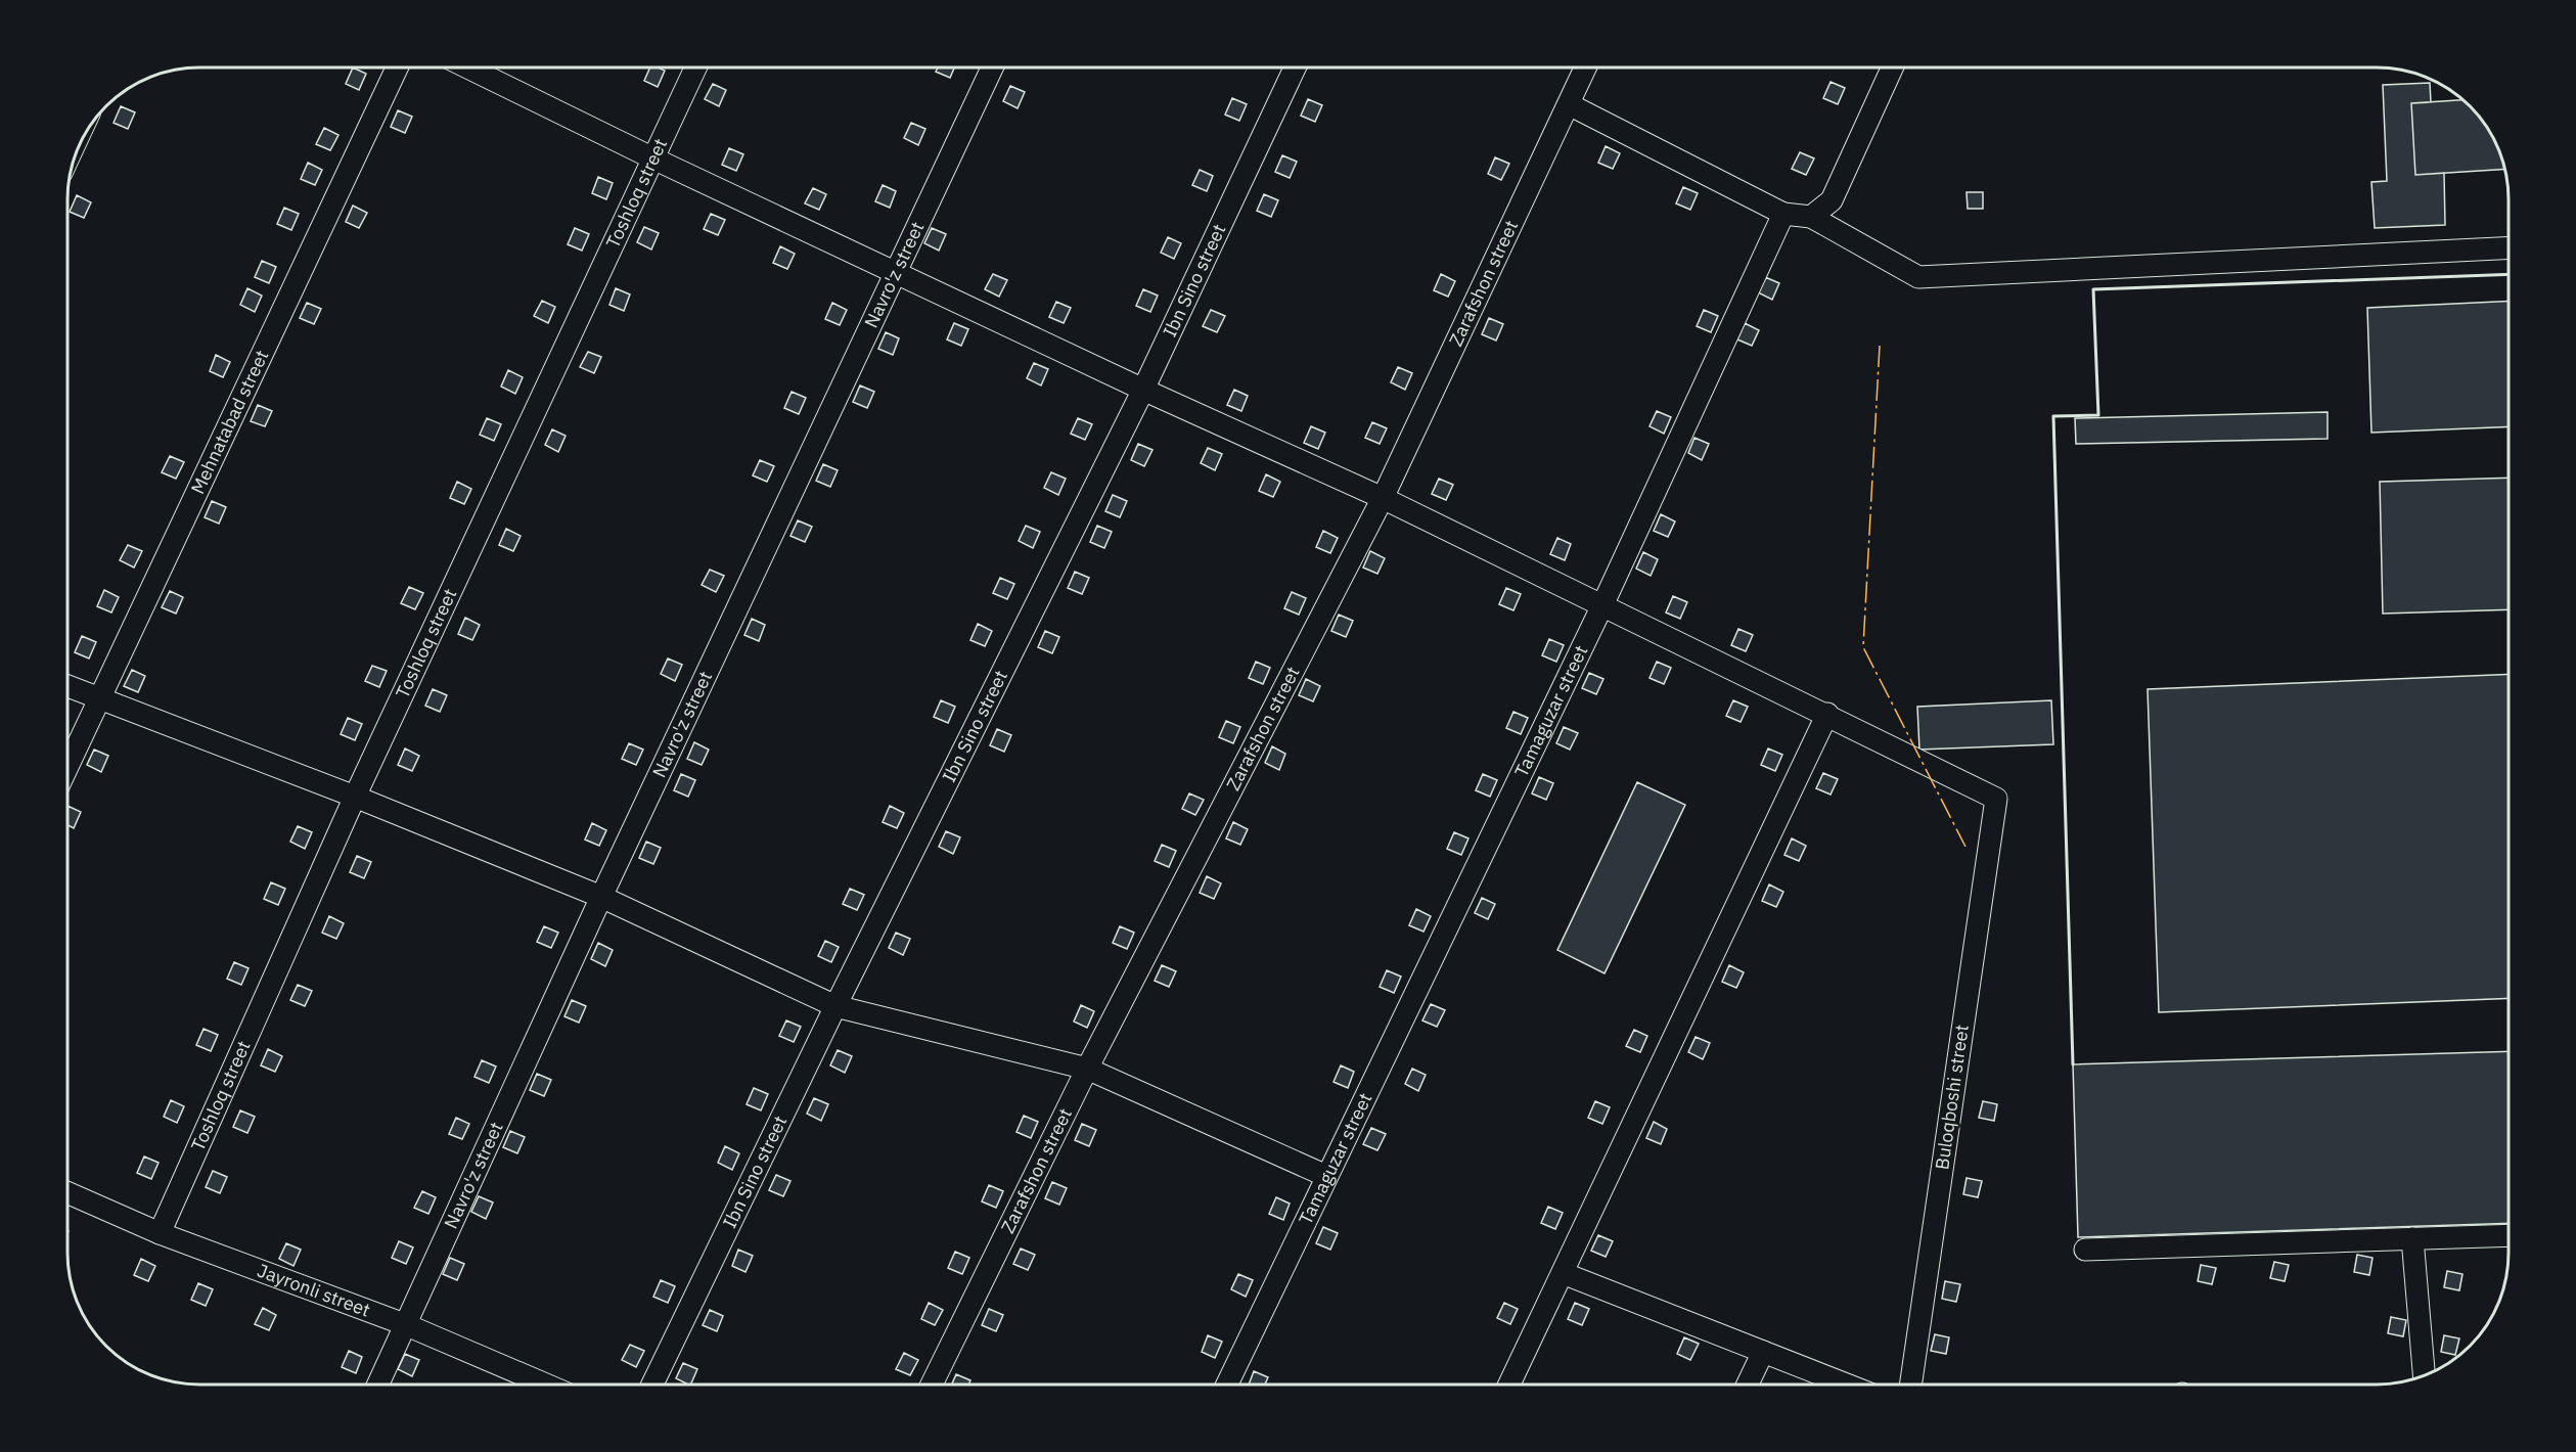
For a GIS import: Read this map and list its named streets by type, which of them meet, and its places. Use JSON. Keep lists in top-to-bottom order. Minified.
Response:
{"streets":{"street":["Toshloq street","Navro'z street","Ibn Sino street","Zarafshon street","Mehnatаbаd street","Tamaguzar street","Buloqboshi street","Jayronli street"]},"crossings":[["Toshloq street","Jayronli street"],["Navro'z street","Jayronli street"]]}
